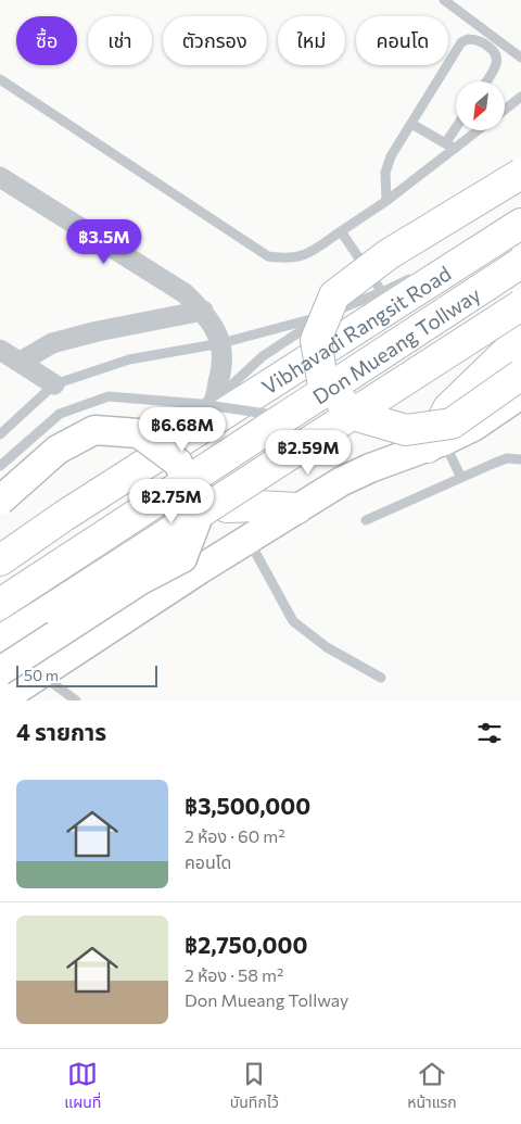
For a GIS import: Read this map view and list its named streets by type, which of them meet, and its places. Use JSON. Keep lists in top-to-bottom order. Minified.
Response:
{"streets":{"highway":["Vibhavadi Rangsit Road","Don Mueang Tollway"]},"scale_bar":"50 m","north":"bottom left","page":{"chip":["ซื้อ","เช่า","ตัวกรอง","ใหม่","คอนโด"],"price":["฿3.5M","฿6.68M","฿2.59M","฿2.75M"],"scale":"50 m","heading":"4 รายการ","list":[{"name":"฿3,500,000","note":"2 ห้อง · 60 m² · คอนโด"},{"name":"฿2,750,000","note":"2 ห้อง · 58 m² · Don Mueang Tollway"}],"tabs":["แผนที่","บันทึกไว้","หน้าแรก"]}}
